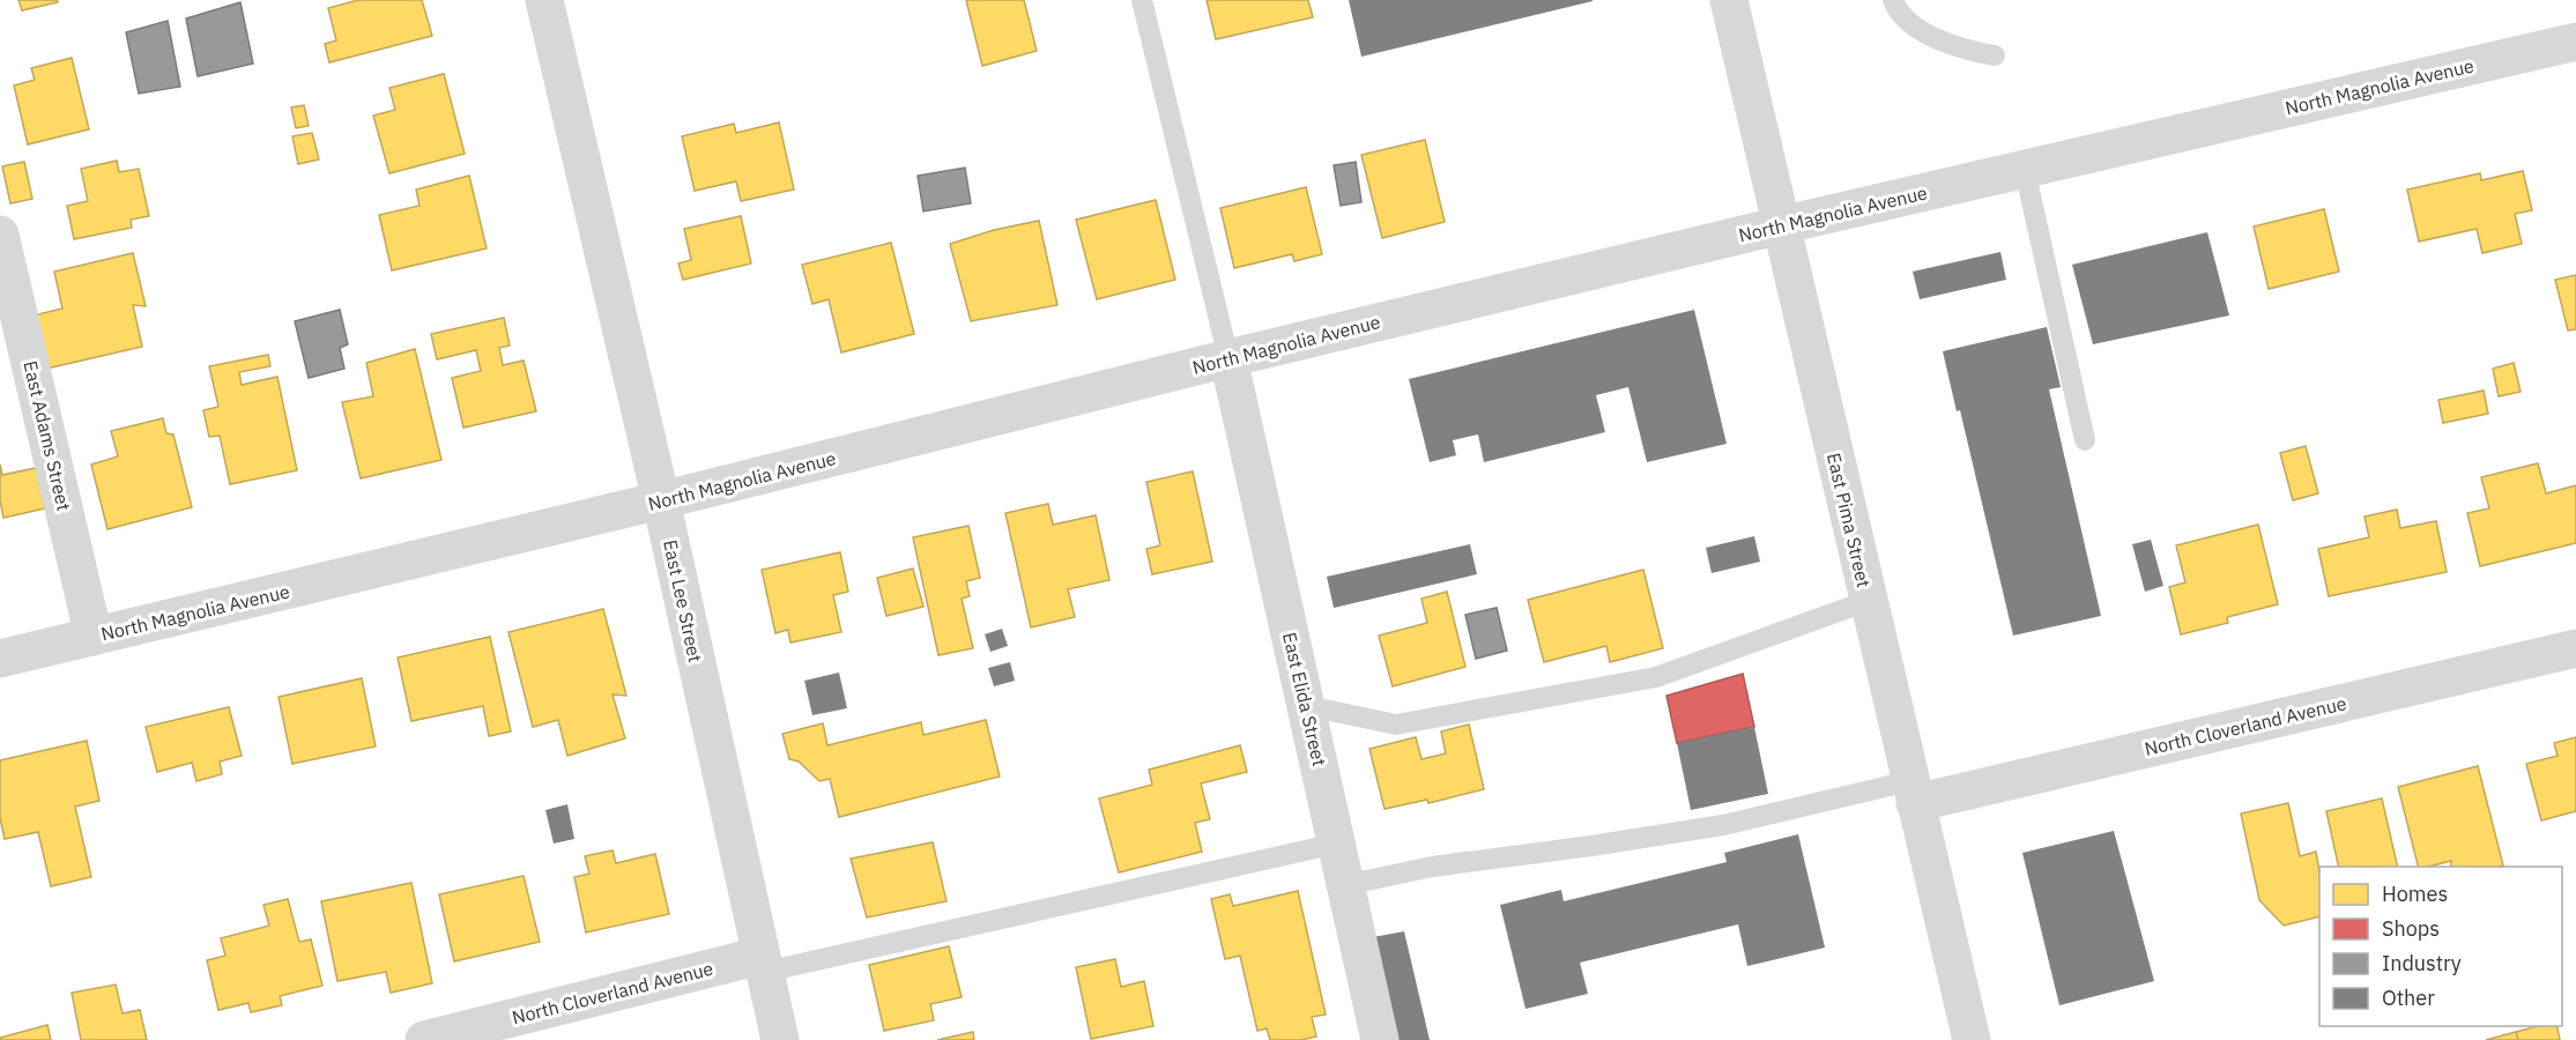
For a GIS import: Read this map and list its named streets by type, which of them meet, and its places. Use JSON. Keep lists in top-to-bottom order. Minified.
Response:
{"streets":{"street":["North Magnolia Avenue","East Adams Street","East Pima Street","East Lee Street","East Elida Street","North Cloverland Avenue"]},"crossings":[["North Magnolia Avenue","East Adams Street"],["North Magnolia Avenue","East Pima Street"],["North Magnolia Avenue","East Lee Street"],["North Magnolia Avenue","East Elida Street"],["East Pima Street","North Cloverland Avenue"],["East Lee Street","North Cloverland Avenue"]],"legend":["Homes","Shops","Industry","Other"]}
